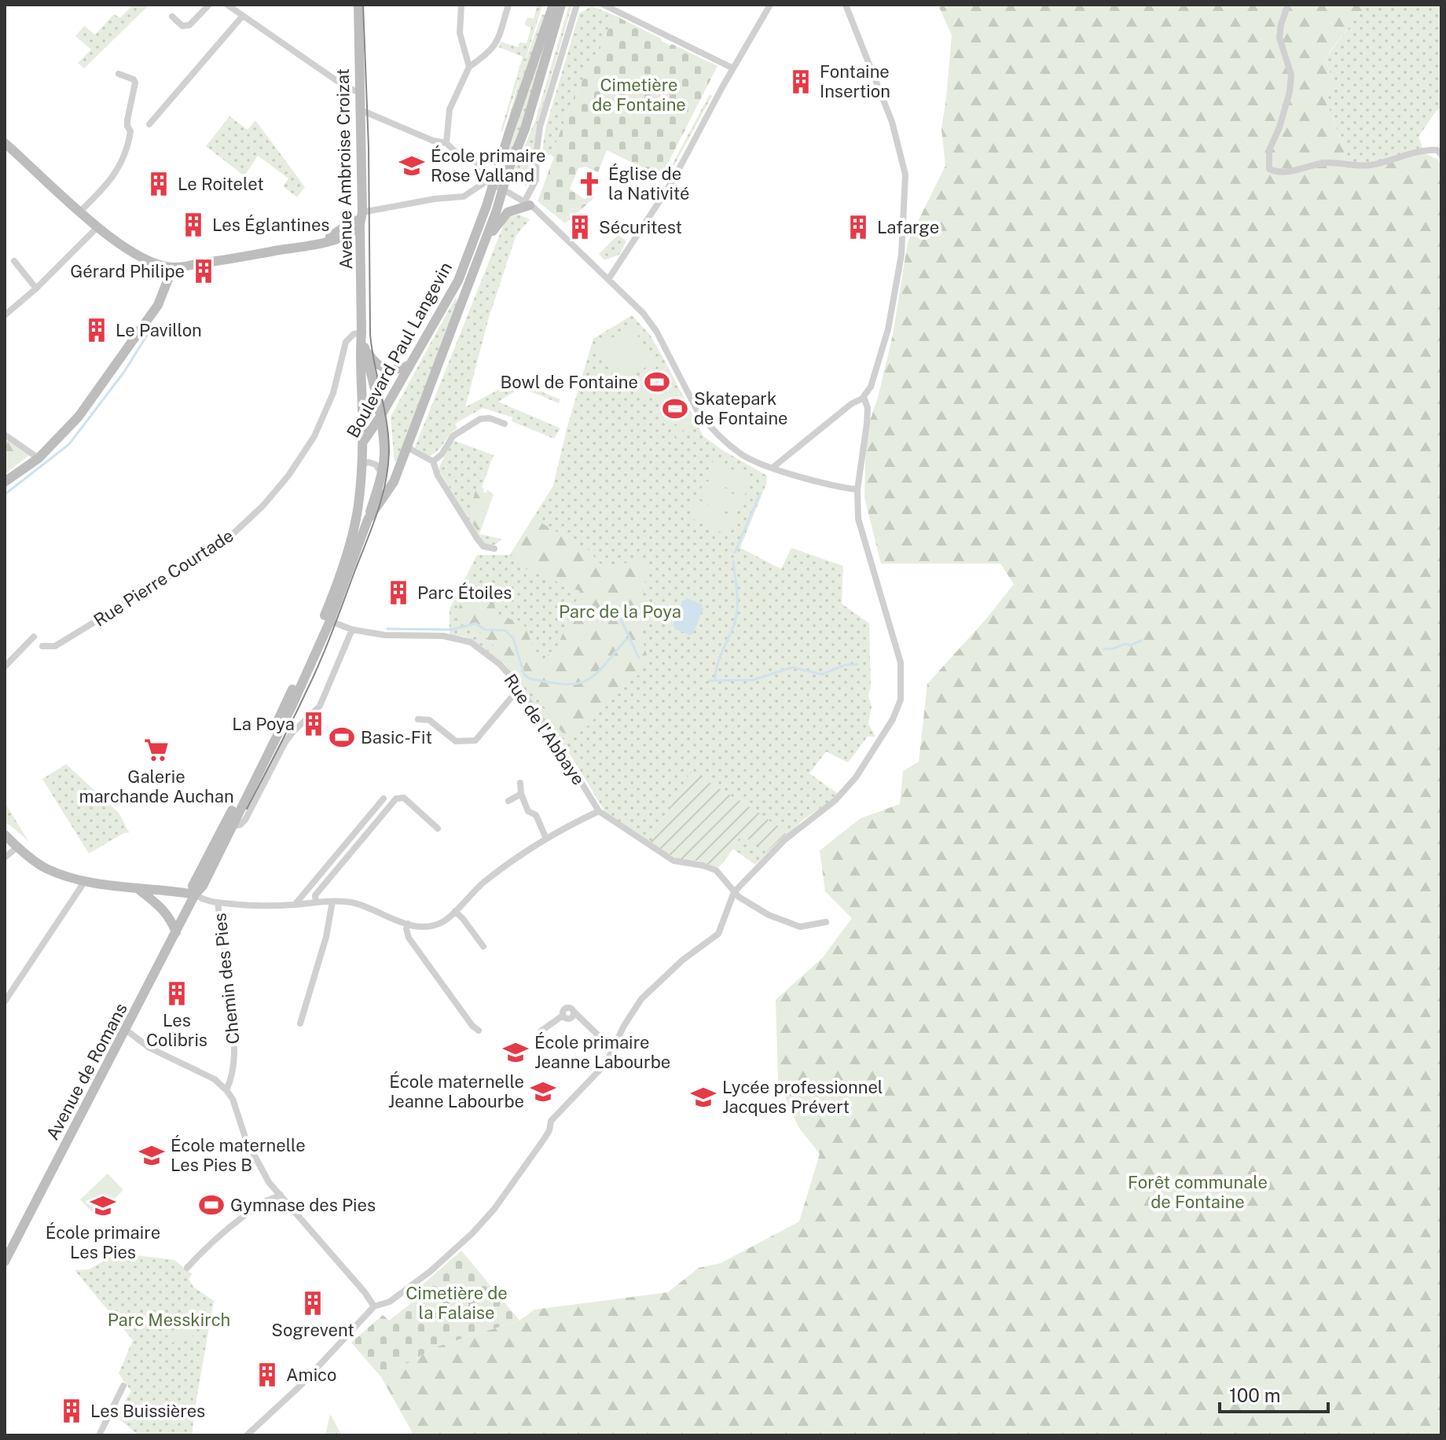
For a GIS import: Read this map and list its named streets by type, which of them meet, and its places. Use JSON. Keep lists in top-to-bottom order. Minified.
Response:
{"streets":{"main road":["Avenue Ambroise Croizat","Boulevard Paul Langevin","Avenue de Romans"],"street":["Rue Pierre Courtade","Rue de l'Abbaye","Chemin des Pies"]},"crossings":[["Avenue Ambroise Croizat","Boulevard Paul Langevin"],["Avenue Ambroise Croizat","Rue Pierre Courtade"],["Boulevard Paul Langevin","Rue de l'Abbaye"],["Boulevard Paul Langevin","Avenue de Romans"]],"parks":["Cimetière de Fontaine","Parc de la Poya","Forêt communale de Fontaine","Cimetière de la Falaise","Parc Messkirch"],"places":{"building":["Fontaine Insertion","Le Roitelet","Les Églantines","Sécuritest","Lafarge","Gérard Philipe","Le Pavillon","Parc Étoiles","La Poya","Les Colibris","Sogrevent","Amico","Les Buissières"],"school or university":["École primaire Rose Valland","École primaire Jeanne Labourbe","École maternelle Jeanne Labourbe","Lycée professionnel Jacques Prévert","École maternelle Les Pies B","École primaire Les Pies"],"church":["Église de la Nativité"],"sports":["Bowl de Fontaine","Skatepark de Fontaine","Basic-Fit","Gymnase des Pies"],"supermarket":["Galerie marchande Auchan"]},"scale_bar":"100 m"}
